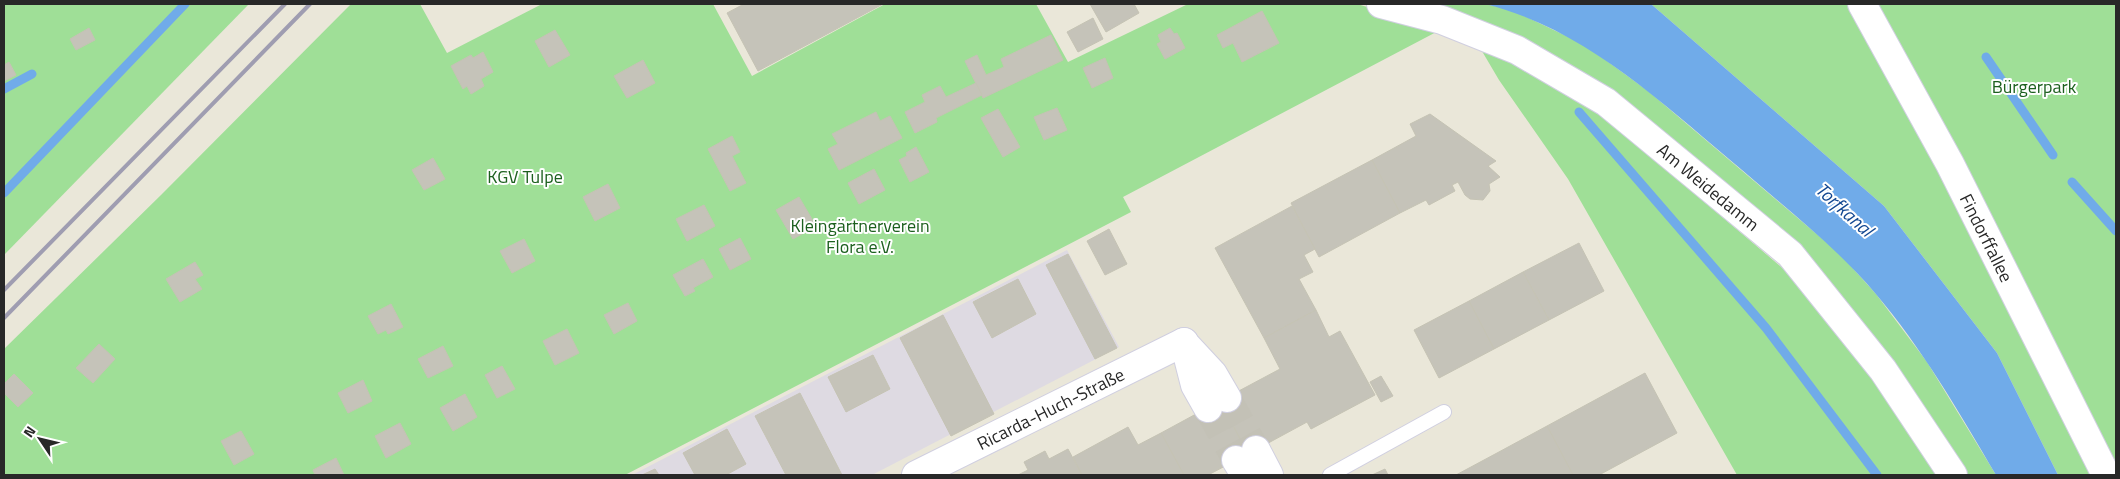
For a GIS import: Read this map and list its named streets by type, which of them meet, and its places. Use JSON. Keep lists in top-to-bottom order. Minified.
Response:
{"streets":{"street":["Am Weidedamm","Findorffallee","Ricarda-Huch-Straße"]},"water":["Torfkanal"],"parks":["Bürgerpark","KGV Tulpe","Kleingärtnerverein Flora e.V."],"north":"top left"}
